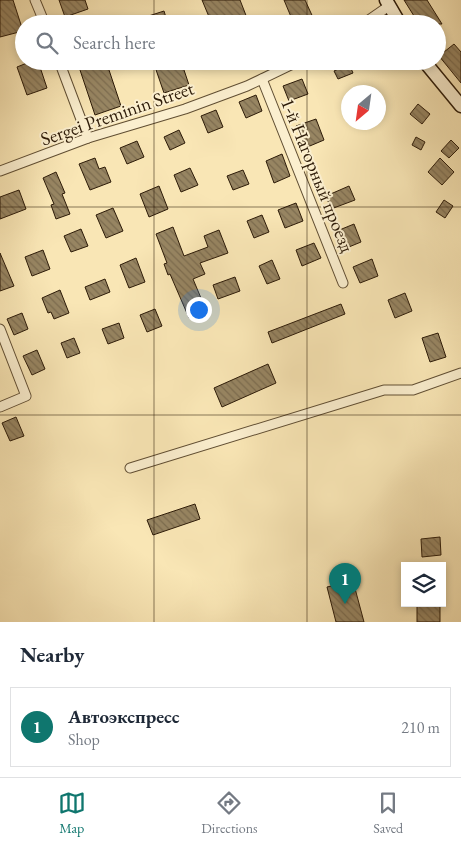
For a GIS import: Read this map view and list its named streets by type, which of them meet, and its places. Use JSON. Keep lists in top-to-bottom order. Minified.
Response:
{"streets":{"street":["Sergei Preminin Street","1-й Нагорный проезд"]},"crossings":[["Sergei Preminin Street","1-й Нагорный проезд"]],"north":"bottom left","page":{"search":"Search here","pins":"1","heading":"Nearby","list":[{"mark":"1","name":"Автоэкспресс","note":"Shop","value":"210 m"}],"nav":["Map","Directions","Saved"]}}
